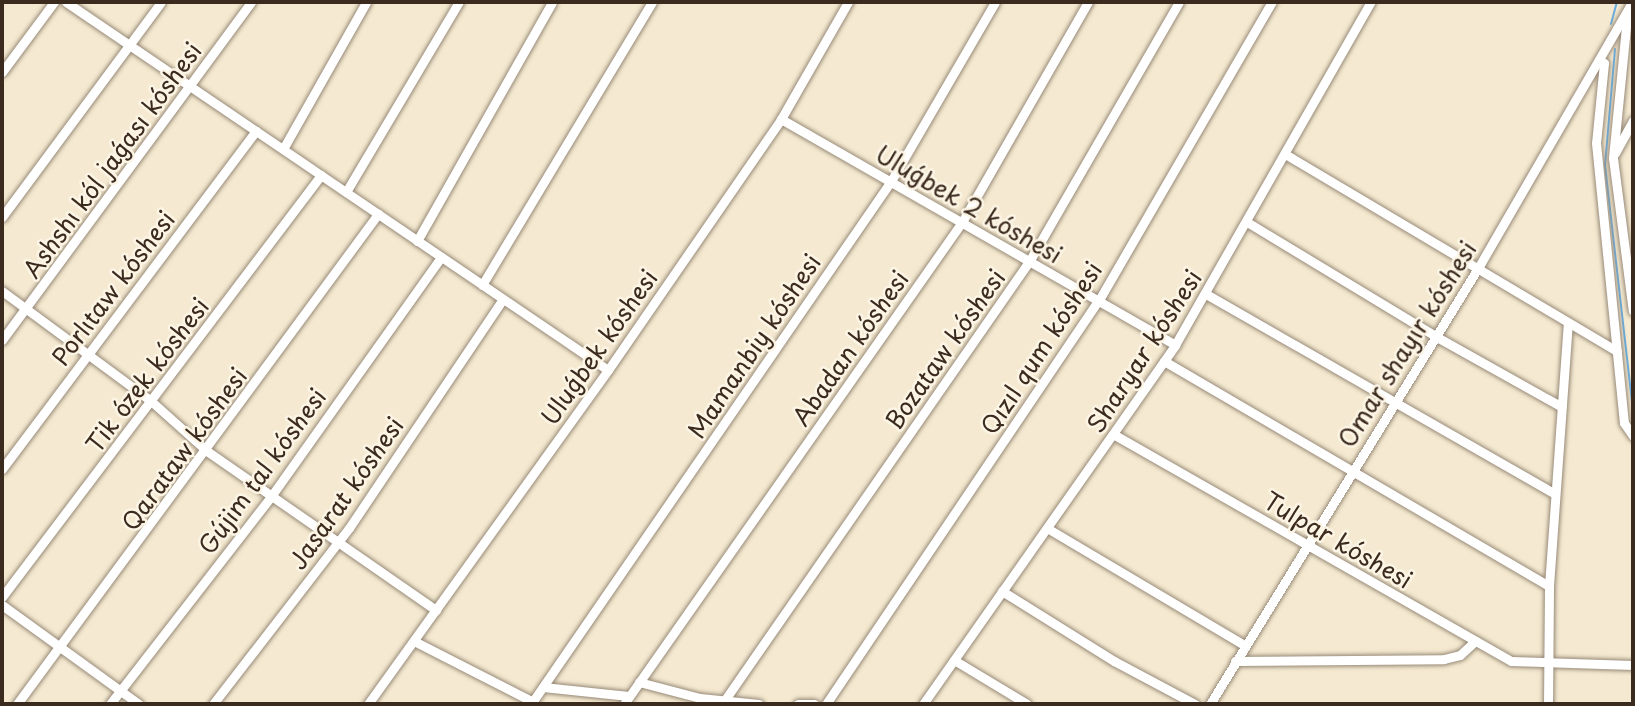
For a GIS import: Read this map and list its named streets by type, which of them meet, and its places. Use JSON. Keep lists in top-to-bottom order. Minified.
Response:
{"streets":{"street":["Ashshı kól jaǵası kóshesi","Uluǵbek 2 kóshesi","Porlıtaw kóshesi","Omar shayır kóshesi","Mamanbiy kóshesi","Uluǵbek kóshesi","Abadan kóshesi","Qızıl qum kóshesi","Bozataw kóshesi","Sharyar kóshesi","Tik ózek kóshesi","Qarataw kóshesi","Gújim tal kóshesi","Jasarat kóshesi","Tulpar kóshesi"]},"crossings":[["Uluǵbek 2 kóshesi","Mamanbiy kóshesi"],["Uluǵbek 2 kóshesi","Uluǵbek kóshesi"],["Uluǵbek 2 kóshesi","Abadan kóshesi"],["Uluǵbek 2 kóshesi","Qızıl qum kóshesi"],["Uluǵbek 2 kóshesi","Bozataw kóshesi"],["Uluǵbek 2 kóshesi","Sharyar kóshesi"],["Omar shayır kóshesi","Tulpar kóshesi"],["Sharyar kóshesi","Tulpar kóshesi"]]}
